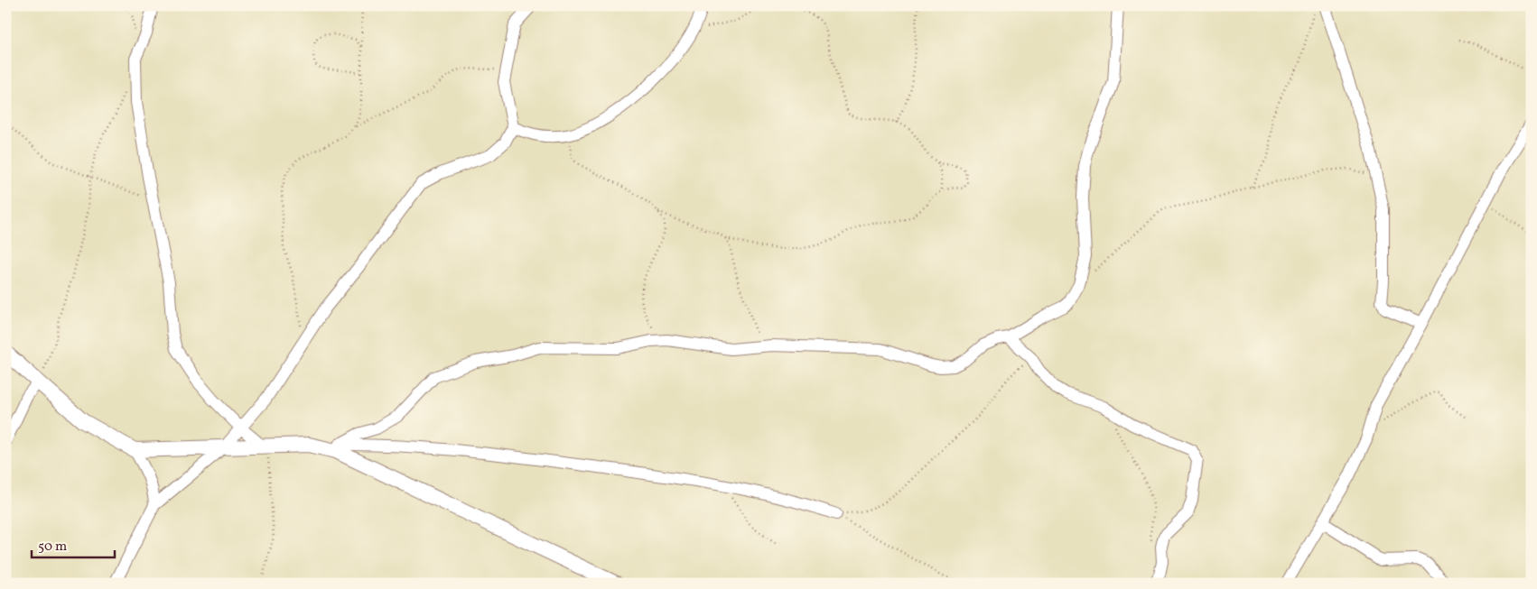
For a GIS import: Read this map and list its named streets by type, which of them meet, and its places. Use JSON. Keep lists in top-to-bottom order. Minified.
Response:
{"scale_bar":"50 m"}
